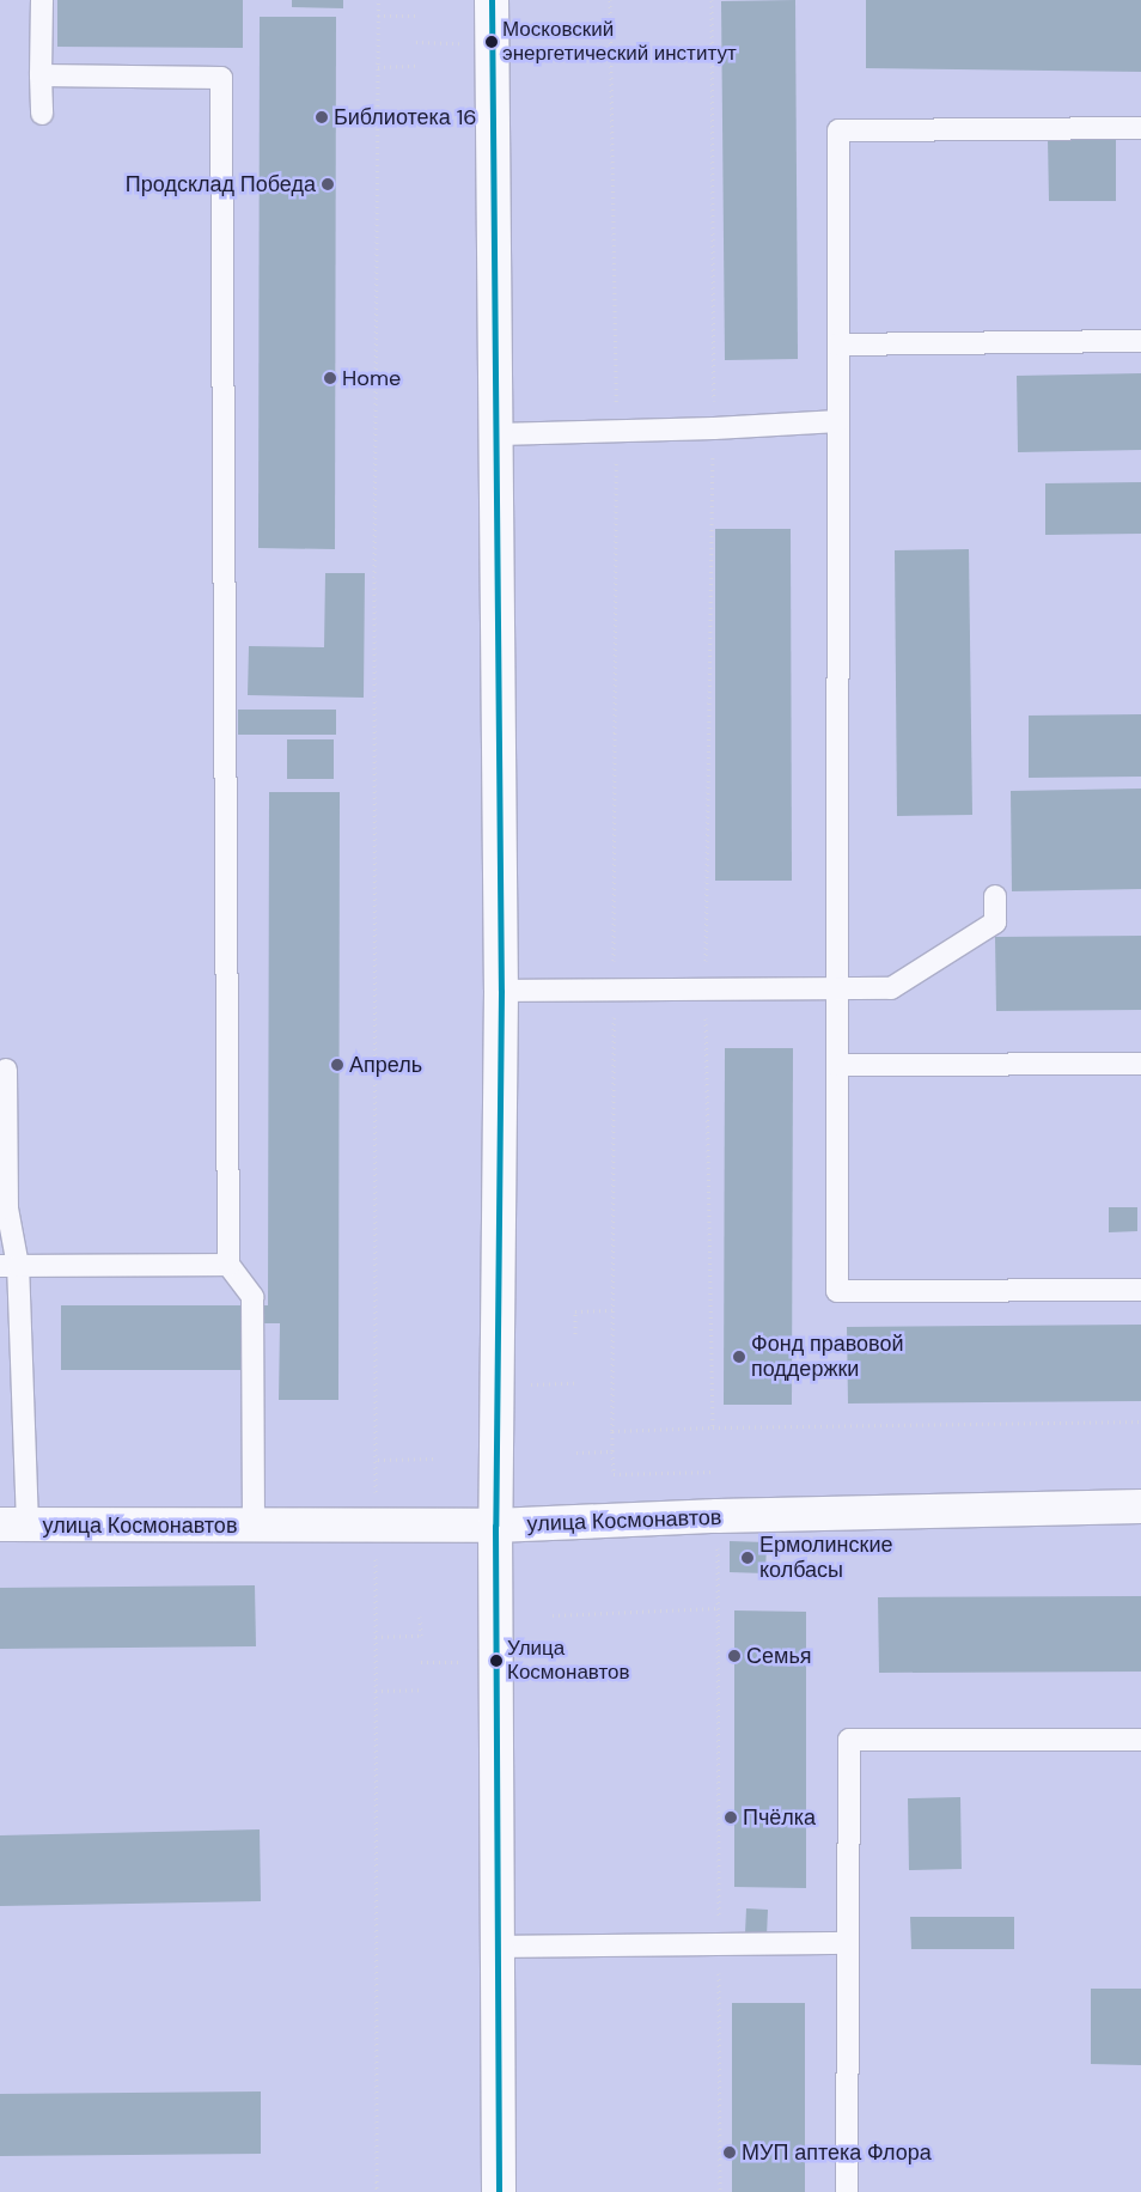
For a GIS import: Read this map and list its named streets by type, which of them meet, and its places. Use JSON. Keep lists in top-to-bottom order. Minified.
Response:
{"streets":{"main road":["улица Космонавтов"]},"places":["Московский энергетический институт","Библиотека 16","Продсклад Победа","Home","Апрель","Фонд правовой поддержки","Ермолинские колбасы","Семья","Улица Космонавтов","Пчёлка","МУП аптека Флора"]}
